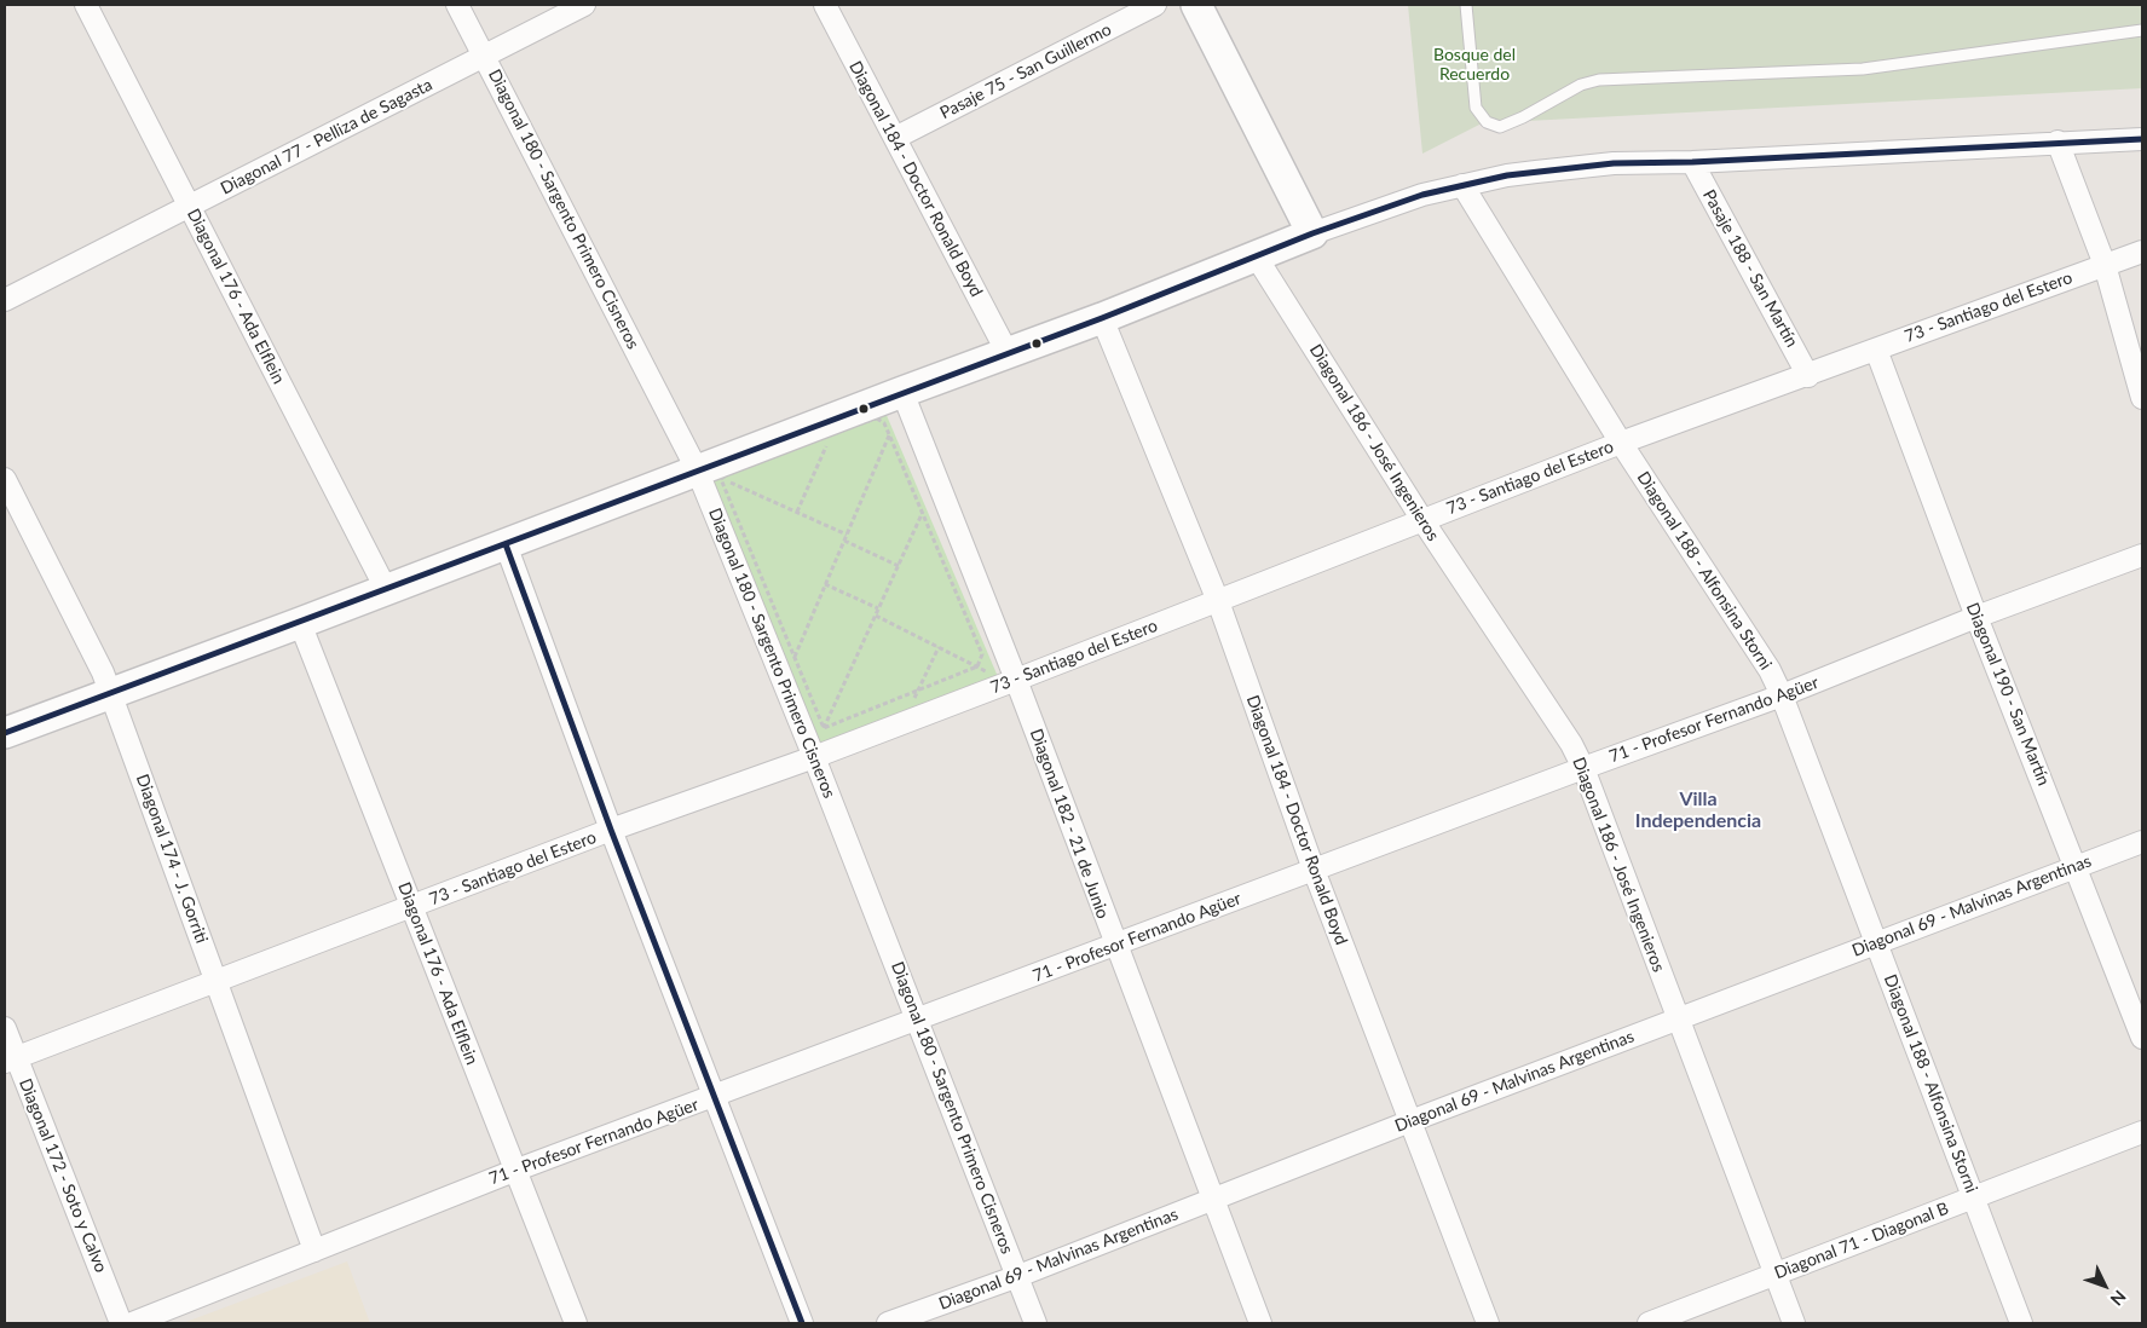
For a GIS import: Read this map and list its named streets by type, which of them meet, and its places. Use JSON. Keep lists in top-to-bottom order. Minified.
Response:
{"streets":{"street":["Pasaje 75 - San Guillermo","Diagonal 77 - Pelliza de Sagasta","Diagonal 184 - Doctor Ronald Boyd","Diagonal 180 - Sargento Primero Cisneros","Pasaje 188 - San Martín","Diagonal 176 - Ada Elflein","73 - Santiago del Estero","Diagonal 186 - José Ingenieros","Diagonal 188 - Alfonsina Storni","Diagonal 190 - San Martín","71 - Profesor Fernando Agüer","Diagonal 182 - 21 de Junio","Diagonal 174 - J. Gorriti","Diagonal 69 - Malvinas Argentinas","Diagonal 172 - Soto y Calvo","Diagonal 71 - Diagonal B"]},"crossings":[["Pasaje 75 - San Guillermo","Diagonal 184 - Doctor Ronald Boyd"],["Diagonal 77 - Pelliza de Sagasta","Diagonal 180 - Sargento Primero Cisneros"],["Diagonal 77 - Pelliza de Sagasta","Diagonal 176 - Ada Elflein"],["Diagonal 184 - Doctor Ronald Boyd","73 - Santiago del Estero"],["Diagonal 184 - Doctor Ronald Boyd","71 - Profesor Fernando Agüer"],["Diagonal 184 - Doctor Ronald Boyd","Diagonal 69 - Malvinas Argentinas"],["Diagonal 180 - Sargento Primero Cisneros","73 - Santiago del Estero"],["Diagonal 180 - Sargento Primero Cisneros","71 - Profesor Fernando Agüer"],["Diagonal 180 - Sargento Primero Cisneros","Diagonal 69 - Malvinas Argentinas"],["Pasaje 188 - San Martín","73 - Santiago del Estero"],["Diagonal 176 - Ada Elflein","73 - Santiago del Estero"],["Diagonal 176 - Ada Elflein","71 - Profesor Fernando Agüer"],["73 - Santiago del Estero","Diagonal 186 - José Ingenieros"],["73 - Santiago del Estero","Diagonal 188 - Alfonsina Storni"],["73 - Santiago del Estero","Diagonal 190 - San Martín"],["73 - Santiago del Estero","Diagonal 182 - 21 de Junio"],["73 - Santiago del Estero","Diagonal 174 - J. Gorriti"],["73 - Santiago del Estero","Diagonal 172 - Soto y Calvo"],["Diagonal 186 - José Ingenieros","71 - Profesor Fernando Agüer"],["Diagonal 186 - José Ingenieros","Diagonal 69 - Malvinas Argentinas"],["Diagonal 186 - José Ingenieros","Diagonal 71 - Diagonal B"],["Diagonal 188 - Alfonsina Storni","71 - Profesor Fernando Agüer"],["Diagonal 188 - Alfonsina Storni","Diagonal 69 - Malvinas Argentinas"],["Diagonal 188 - Alfonsina Storni","Diagonal 71 - Diagonal B"],["Diagonal 190 - San Martín","71 - Profesor Fernando Agüer"],["Diagonal 190 - San Martín","Diagonal 69 - Malvinas Argentinas"],["71 - Profesor Fernando Agüer","Diagonal 182 - 21 de Junio"],["71 - Profesor Fernando Agüer","Diagonal 174 - J. Gorriti"],["Diagonal 182 - 21 de Junio","Diagonal 69 - Malvinas Argentinas"]],"districts":["Villa Independencia"],"parks":["Bosque del Recuerdo"],"north":"bottom right"}
